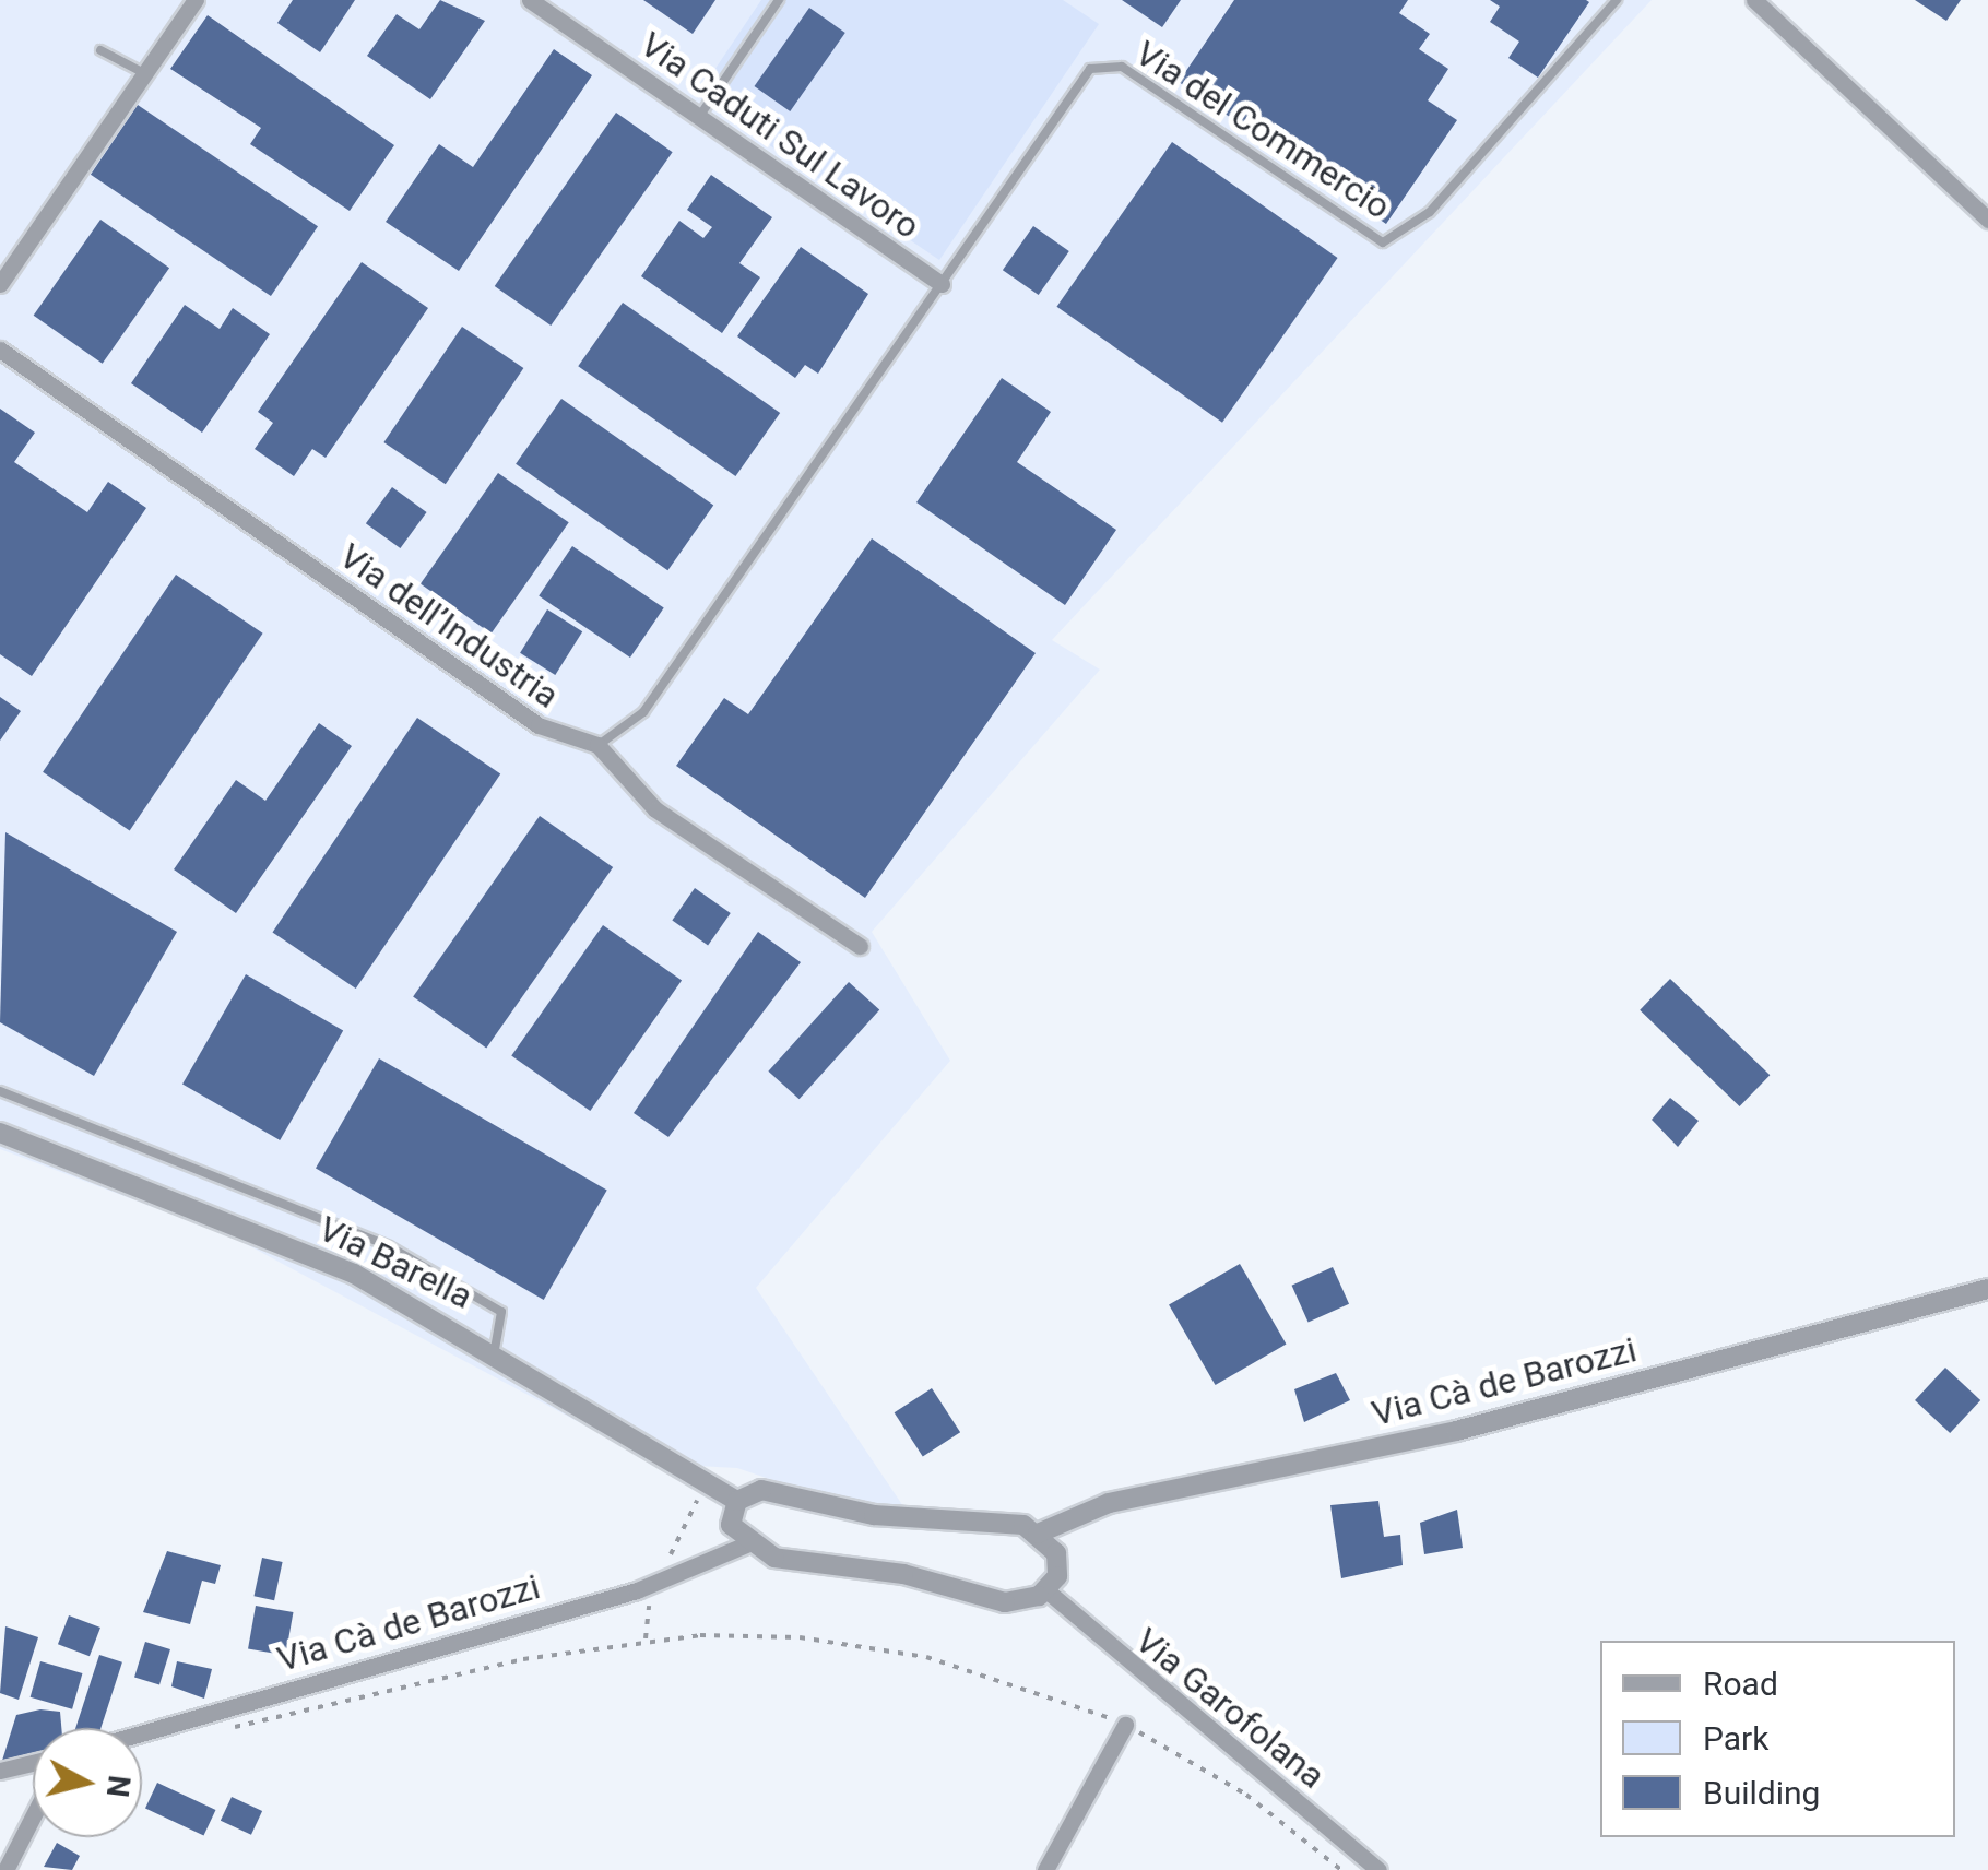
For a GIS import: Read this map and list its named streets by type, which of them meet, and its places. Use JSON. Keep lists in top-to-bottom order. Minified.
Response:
{"streets":{"street":["Via Caduti Sul Lavoro","Via dell’Industria","Via Barella","Via Cà de Barozzi","Via Garofolana"],"lane":["Via del Commercio"]},"crossings":[["Via del Commercio","Via Caduti Sul Lavoro"],["Via del Commercio","Via dell’Industria"]],"legend":["Road","Park","Building"],"north":"right"}
